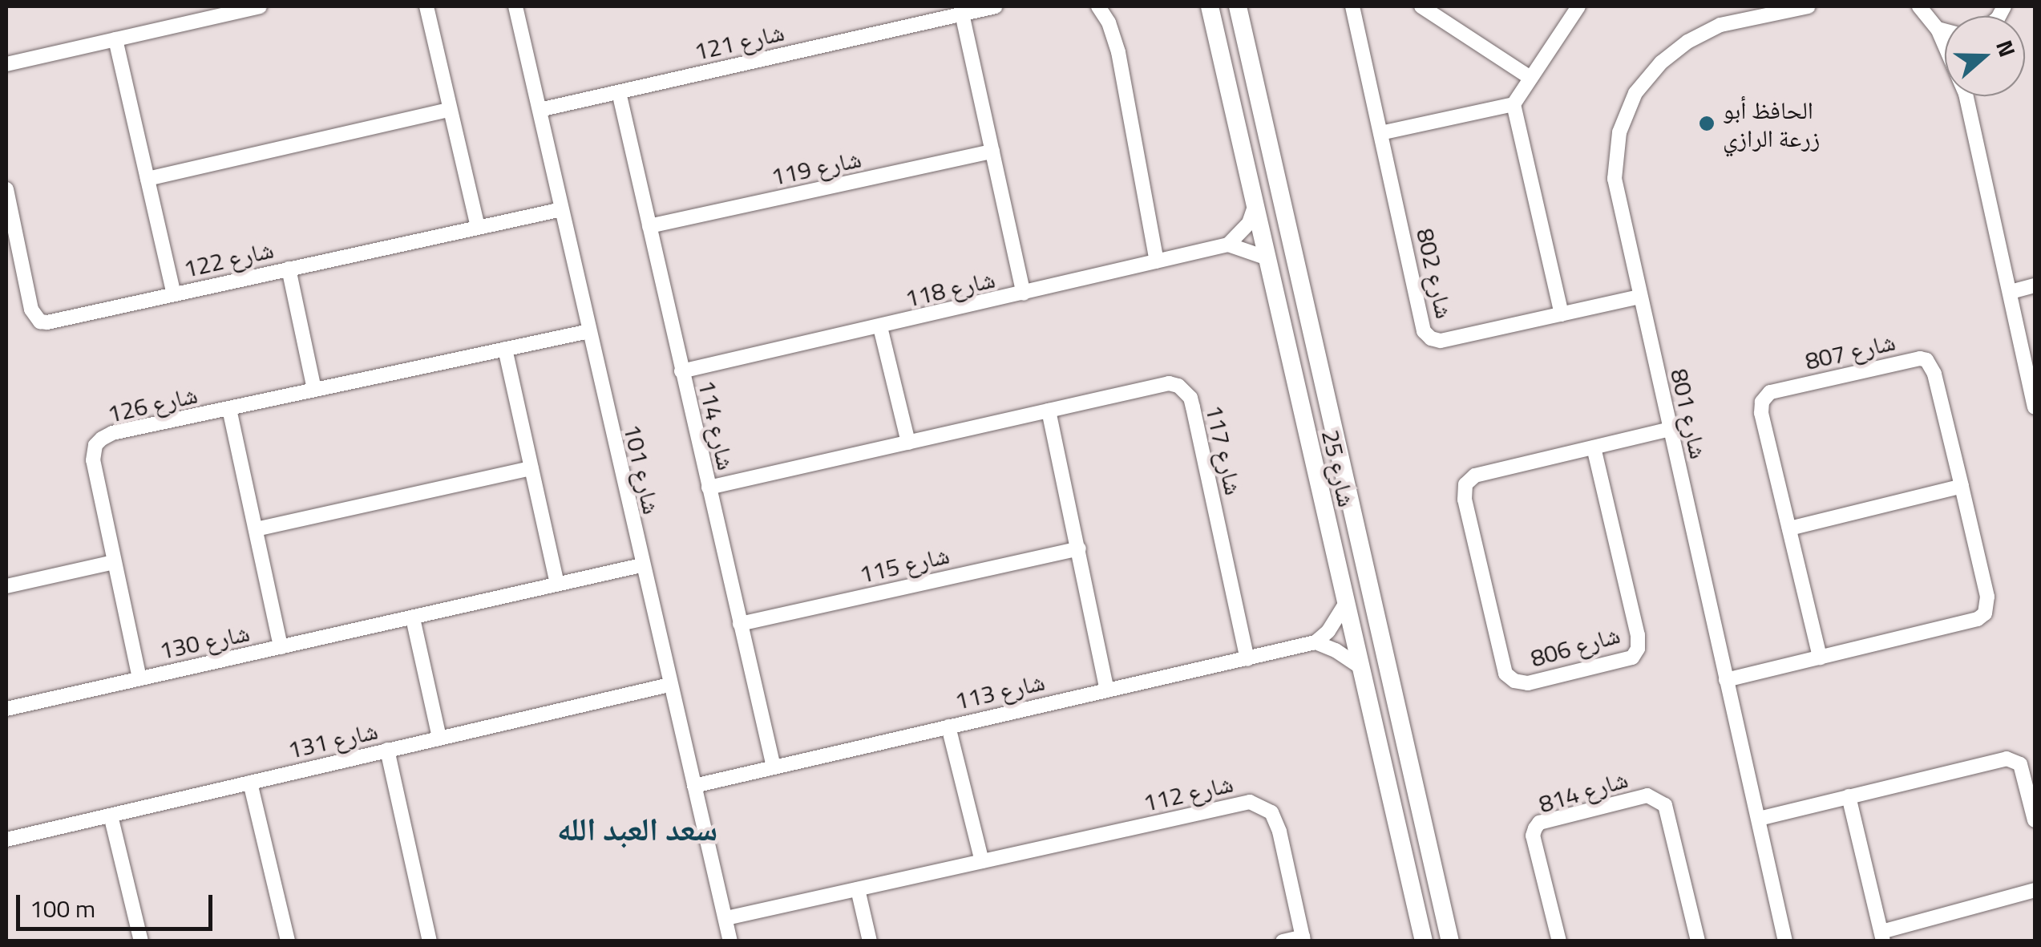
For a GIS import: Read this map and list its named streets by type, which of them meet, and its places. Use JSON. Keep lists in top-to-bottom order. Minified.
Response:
{"streets":{"street":["شارع 121","شارع 119","شارع 122","شارع 802","شارع 118","شارع 807","شارع 126","شارع 801","شارع 114","شارع 117","شارع 25","شارع 101","شارع 115","شارع 130","شارع 806","شارع 113","شارع 131","شارع 814","شارع 112"]},"crossings":[["شارع 121","شارع 114"],["شارع 121","شارع 101"],["شارع 119","شارع 114"],["شارع 122","شارع 101"],["شارع 802","شارع 801"],["شارع 118","شارع 114"],["شارع 807","شارع 801"],["شارع 126","شارع 101"],["شارع 126","شارع 130"],["شارع 801","شارع 806"],["شارع 114","شارع 117"],["شارع 114","شارع 115"],["شارع 114","شارع 113"],["شارع 117","شارع 113"],["شارع 101","شارع 130"],["شارع 101","شارع 113"],["شارع 101","شارع 131"],["شارع 101","شارع 112"]],"districts":["سعد العبد الله"],"places":["الحافظ أبو زرعة الرازي"],"scale_bar":"100 m","north":"right"}
